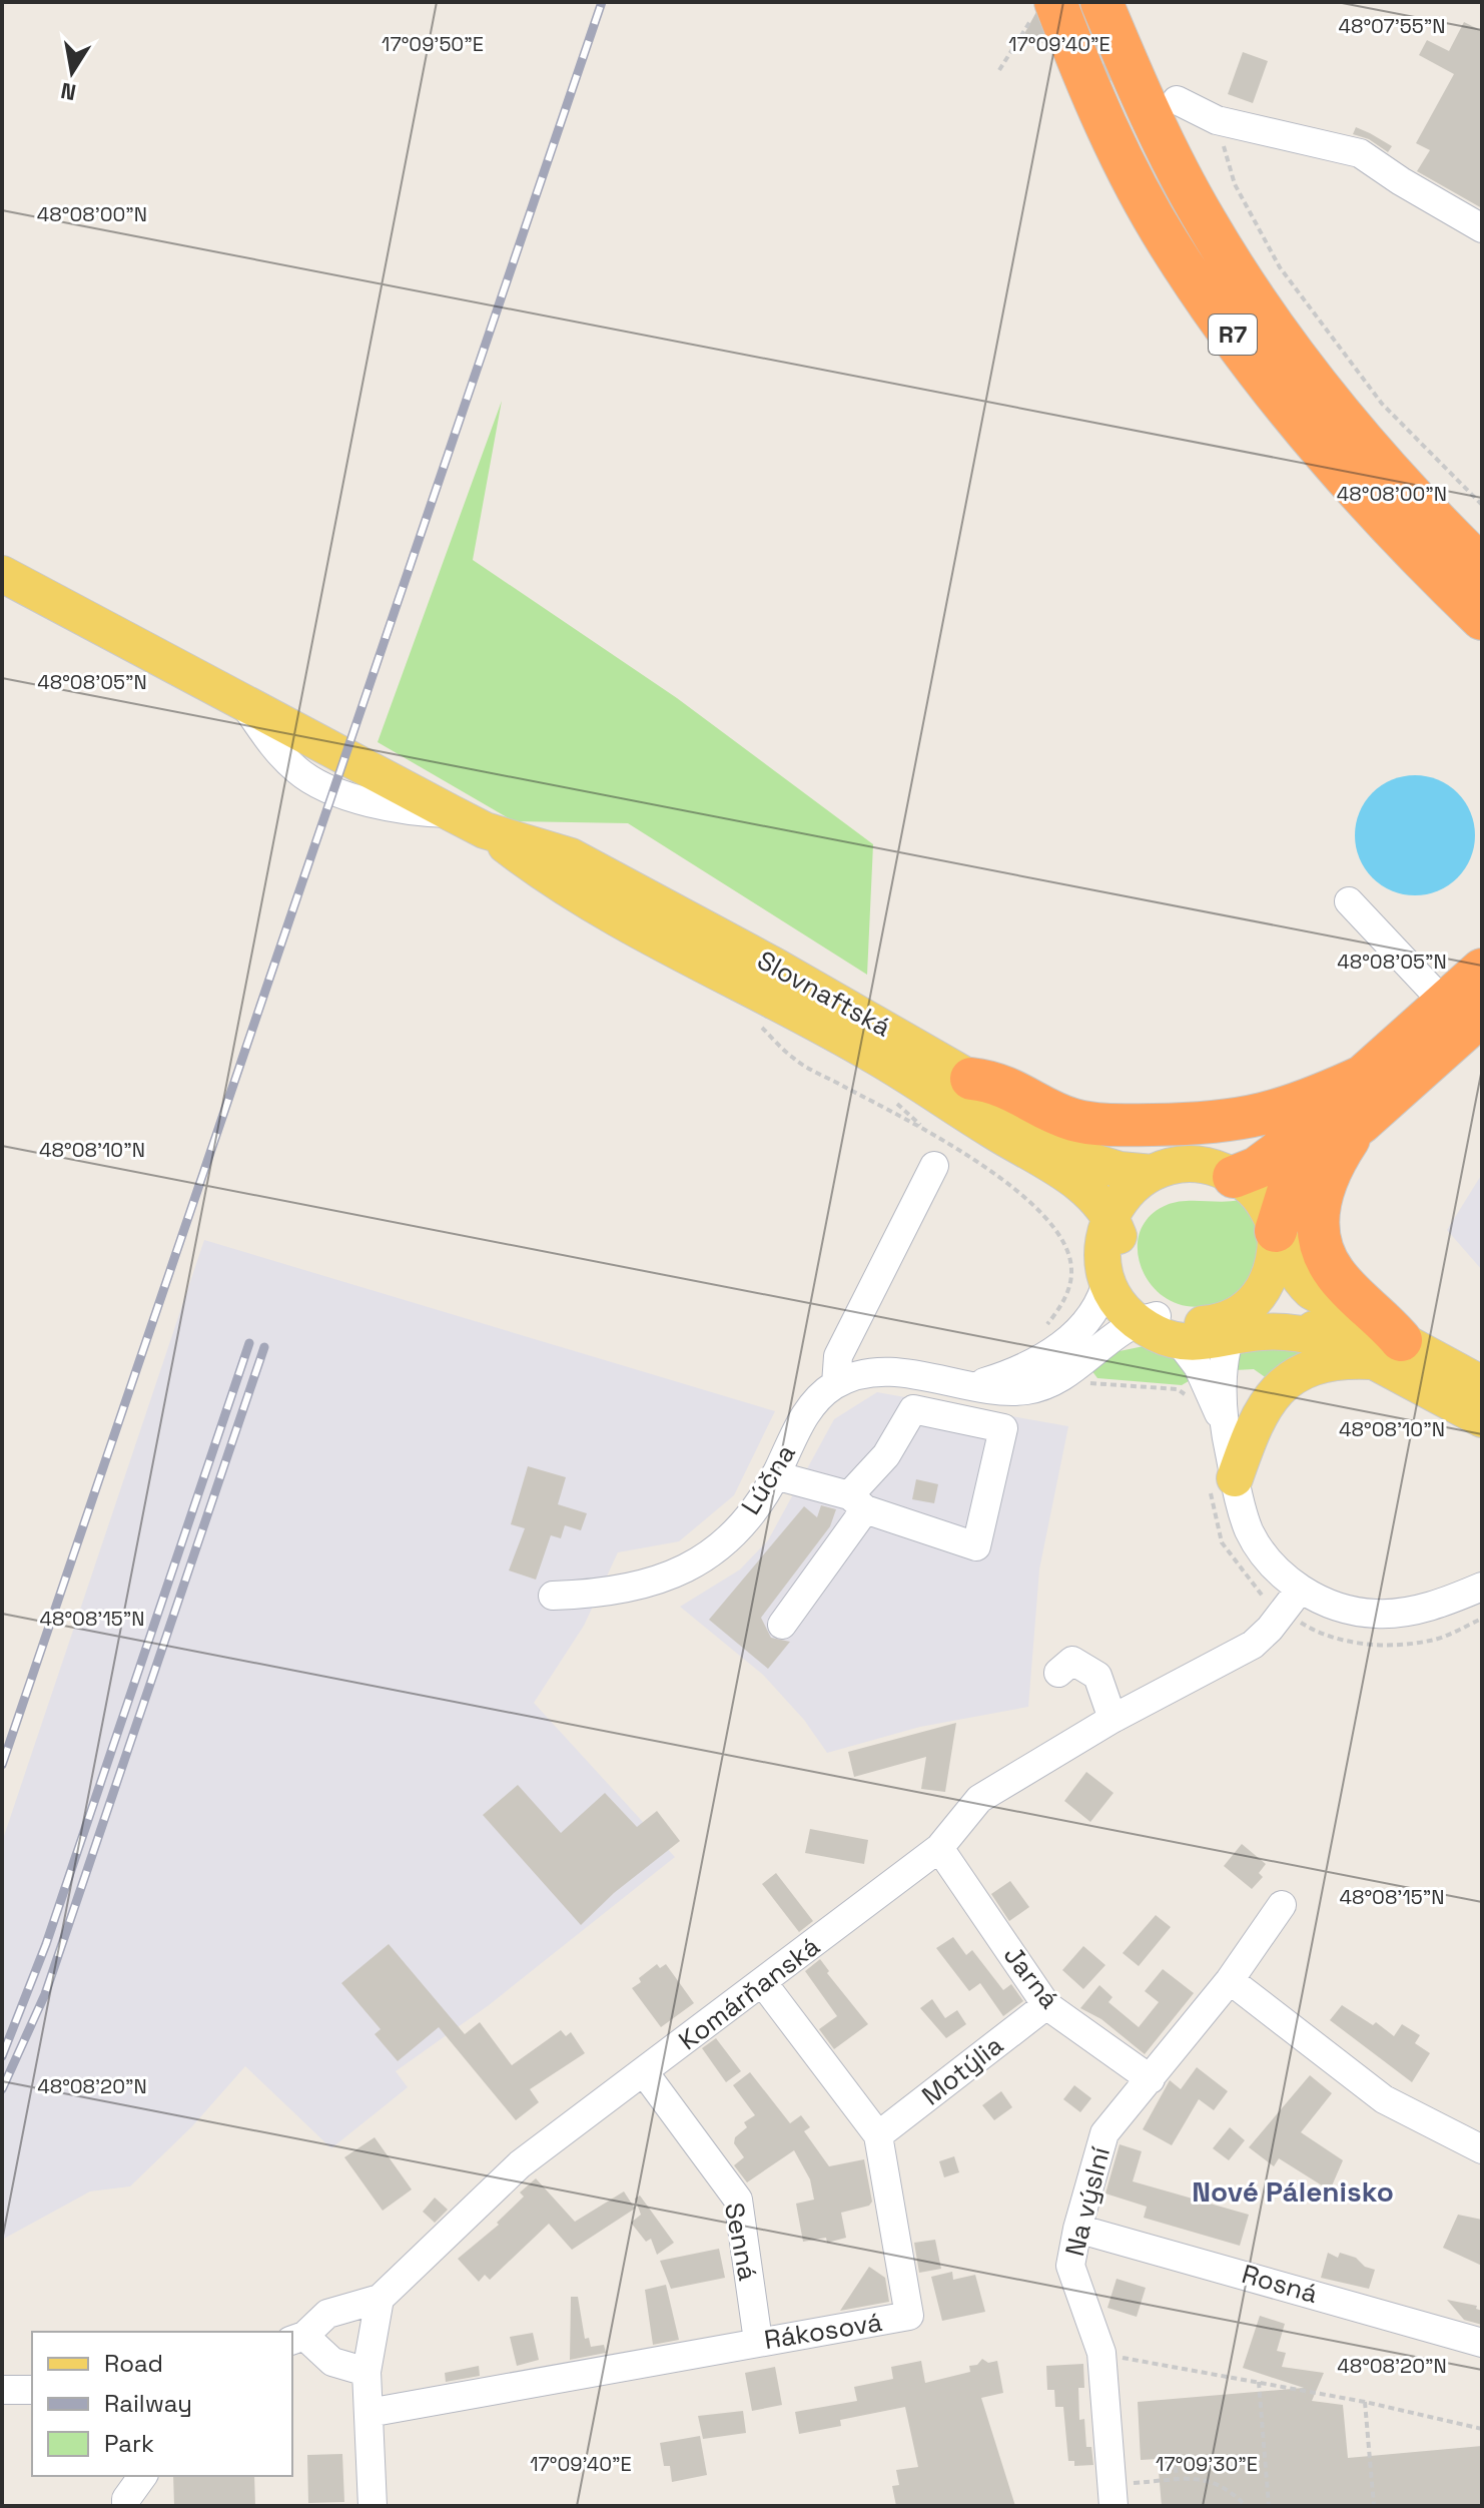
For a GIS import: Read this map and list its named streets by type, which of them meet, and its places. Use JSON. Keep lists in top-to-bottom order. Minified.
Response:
{"streets":{"highway":["R7"],"main road":["Slovnaftská"],"street":["Lúčna","Jarná","Komárňanská","Motýlia","Na výslní","Senná","Rosná","Rákosová"]},"crossings":[["Jarná","Komárňanská"],["Jarná","Motýlia"],["Jarná","Na výslní"],["Komárňanská","Senná"],["Komárňanská","Rákosová"],["Motýlia","Rákosová"],["Na výslní","Rosná"],["Senná","Rákosová"]],"districts":["Nové Pálenisko"],"legend":["Road","Railway","Park"],"north":"bottom","coordinates":["48°07'55\"N","17°09'50\"E","17°09'40\"E","48°08'00\"N","48°08'05\"N","48°08'10\"N","48°08'15\"N","48°08'20\"N","17°09'30\"E"]}
